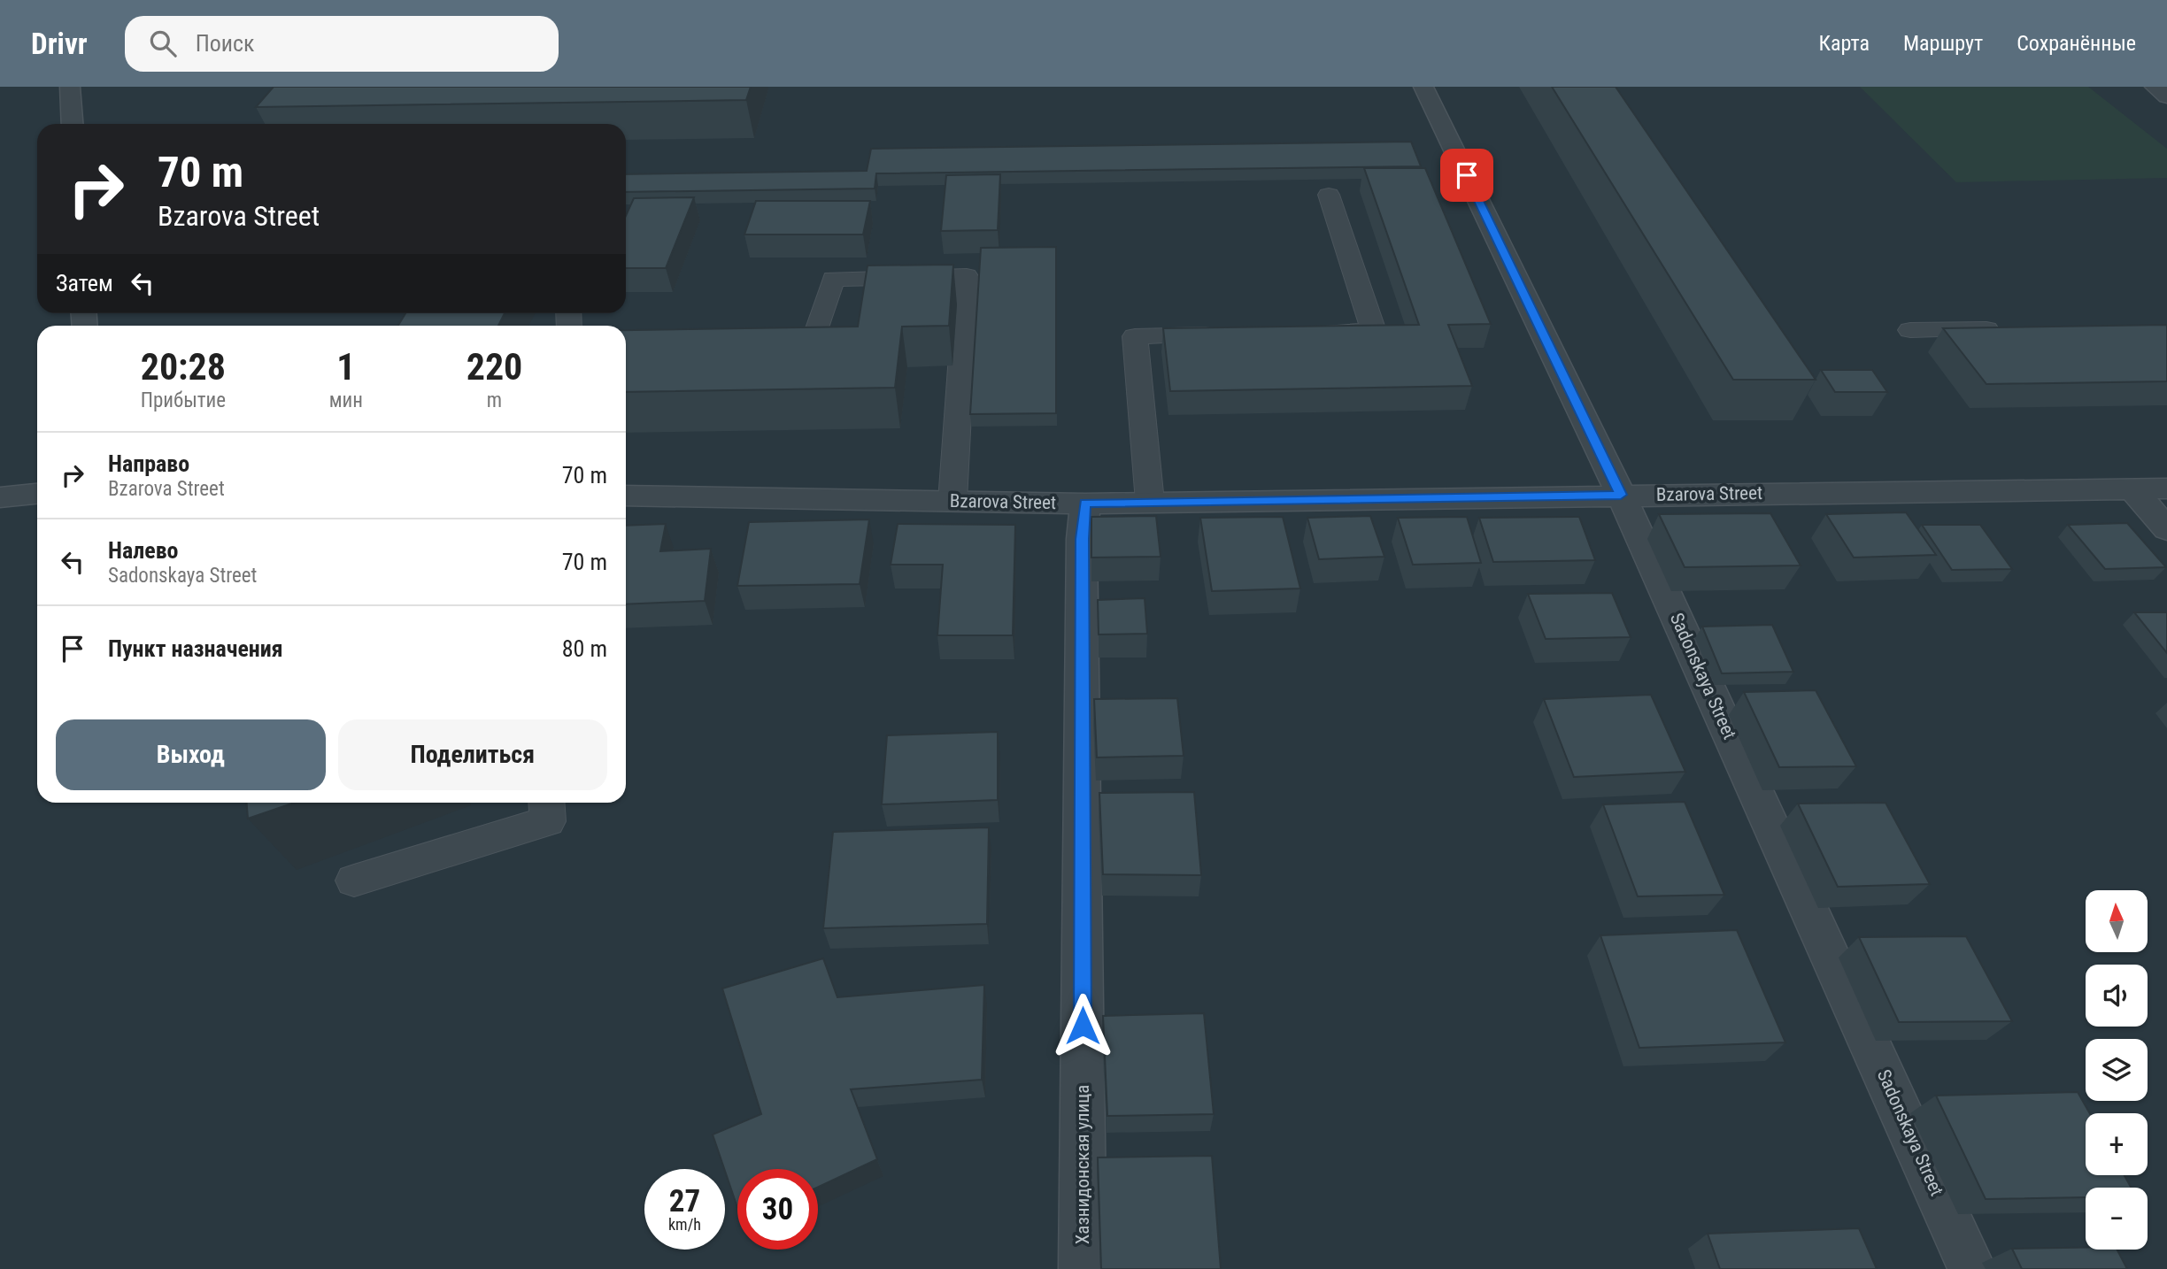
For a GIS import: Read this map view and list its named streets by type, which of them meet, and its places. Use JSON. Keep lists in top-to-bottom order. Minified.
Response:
{"streets":{"street":["Bzarova Street","Sadonskaya Street","Хазнидонская улица"]},"crossings":[["Bzarova Street","Sadonskaya Street"],["Bzarova Street","Хазнидонская улица"]],"north":"top","page":{"header":"Drivr","search":"Поиск","nav":["Карта","Маршрут","Сохранённые"],"turn":["70 m","Bzarova Street"],"then":"Затем","eta":["20:28","Прибытие","1","мин","220","m"],"list":[{"name":"Направо","note":"Bzarova Street","value":"70 m"},{"name":"Налево","note":"Sadonskaya Street","value":"70 m"},{"name":"Пункт назначения","value":"80 m"}],"buttons":["Выход","Поделиться"],"map_buttons":["+","−"],"speed":"27 km/h","limit":"30"}}
